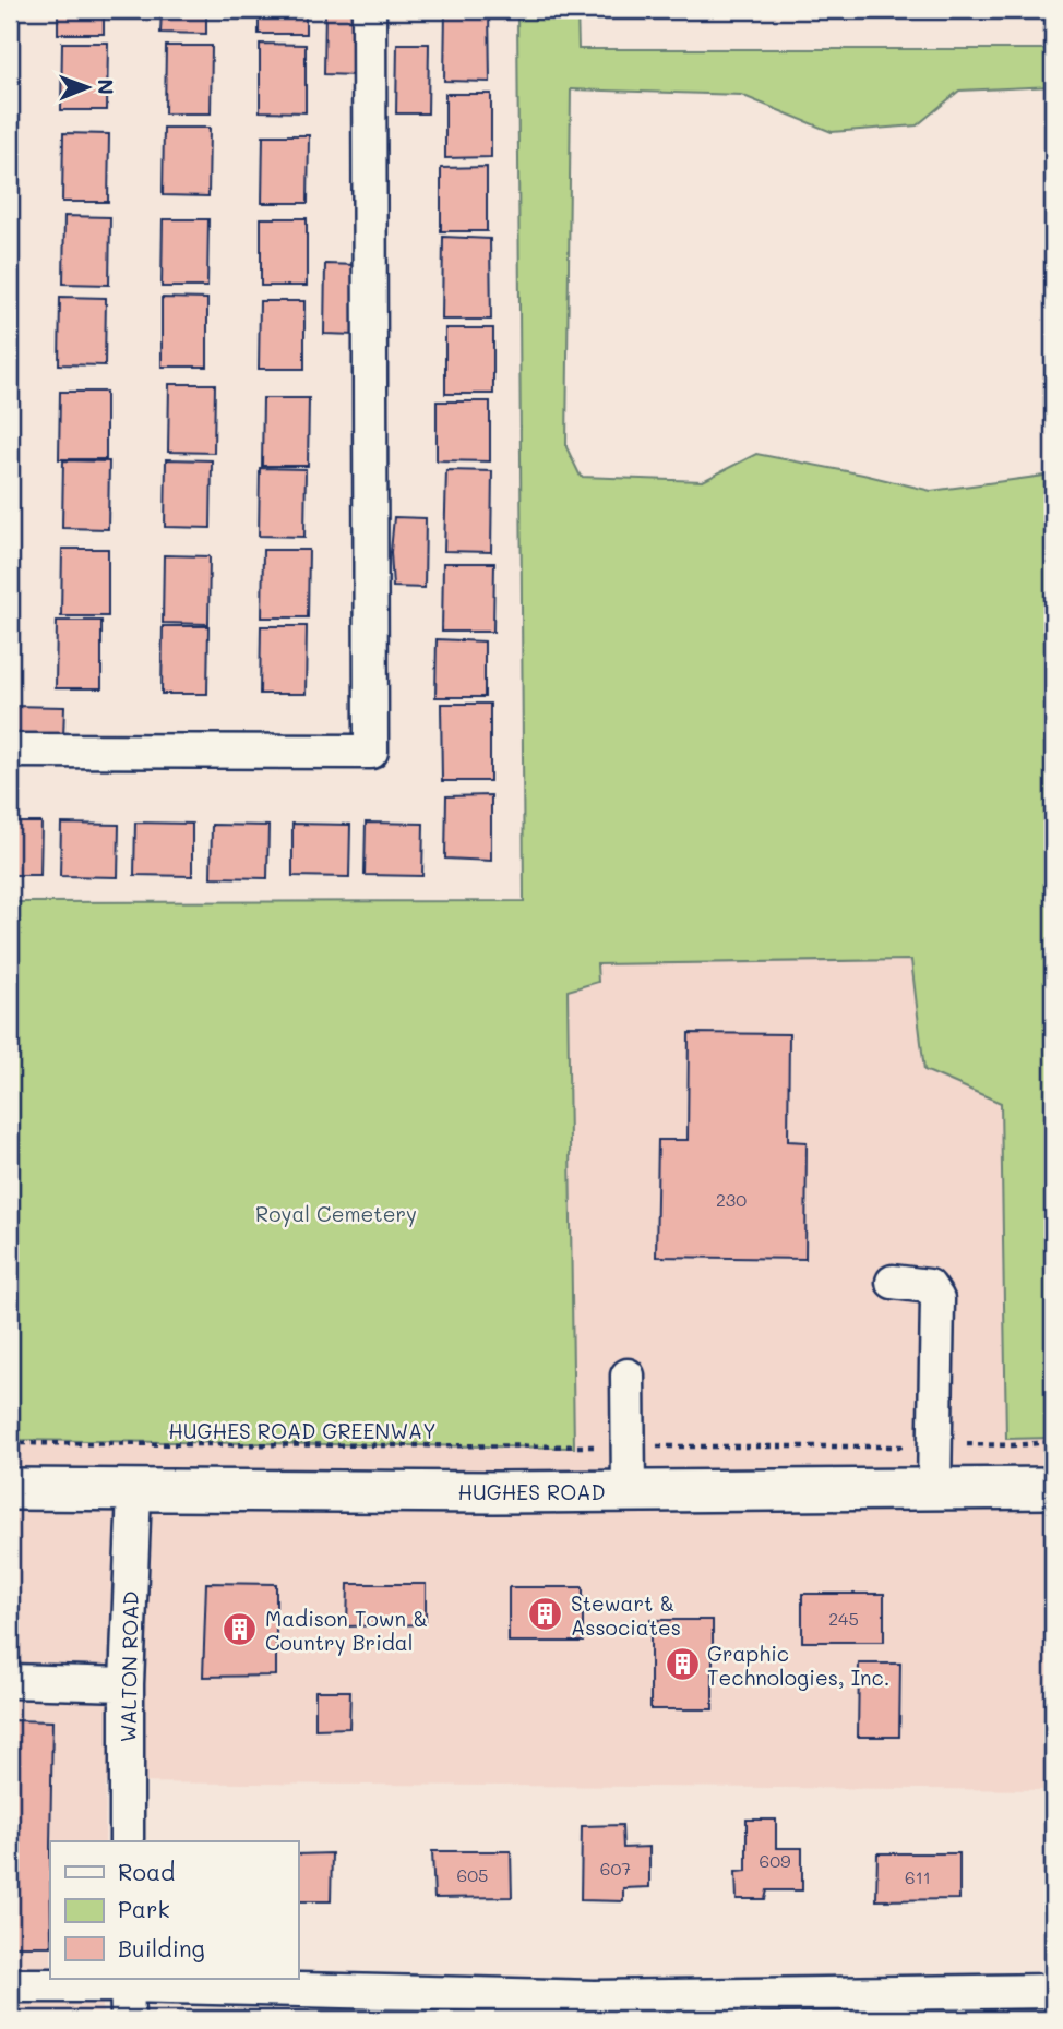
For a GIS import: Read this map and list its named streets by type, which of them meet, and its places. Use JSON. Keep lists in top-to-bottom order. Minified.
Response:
{"streets":{"main road":["HUGHES ROAD"],"street":["WALTON ROAD"],"path":["HUGHES ROAD GREENWAY"]},"crossings":[["HUGHES ROAD","WALTON ROAD"]],"parks":["Royal Cemetery"],"places":{"building":["Stewart & Associates","Madison Town & Country Bridal","Graphic Technologies, Inc."]},"house_numbers":["230","245","609","607","605","611"],"legend":["Road","Park","Building"],"north":"right"}
